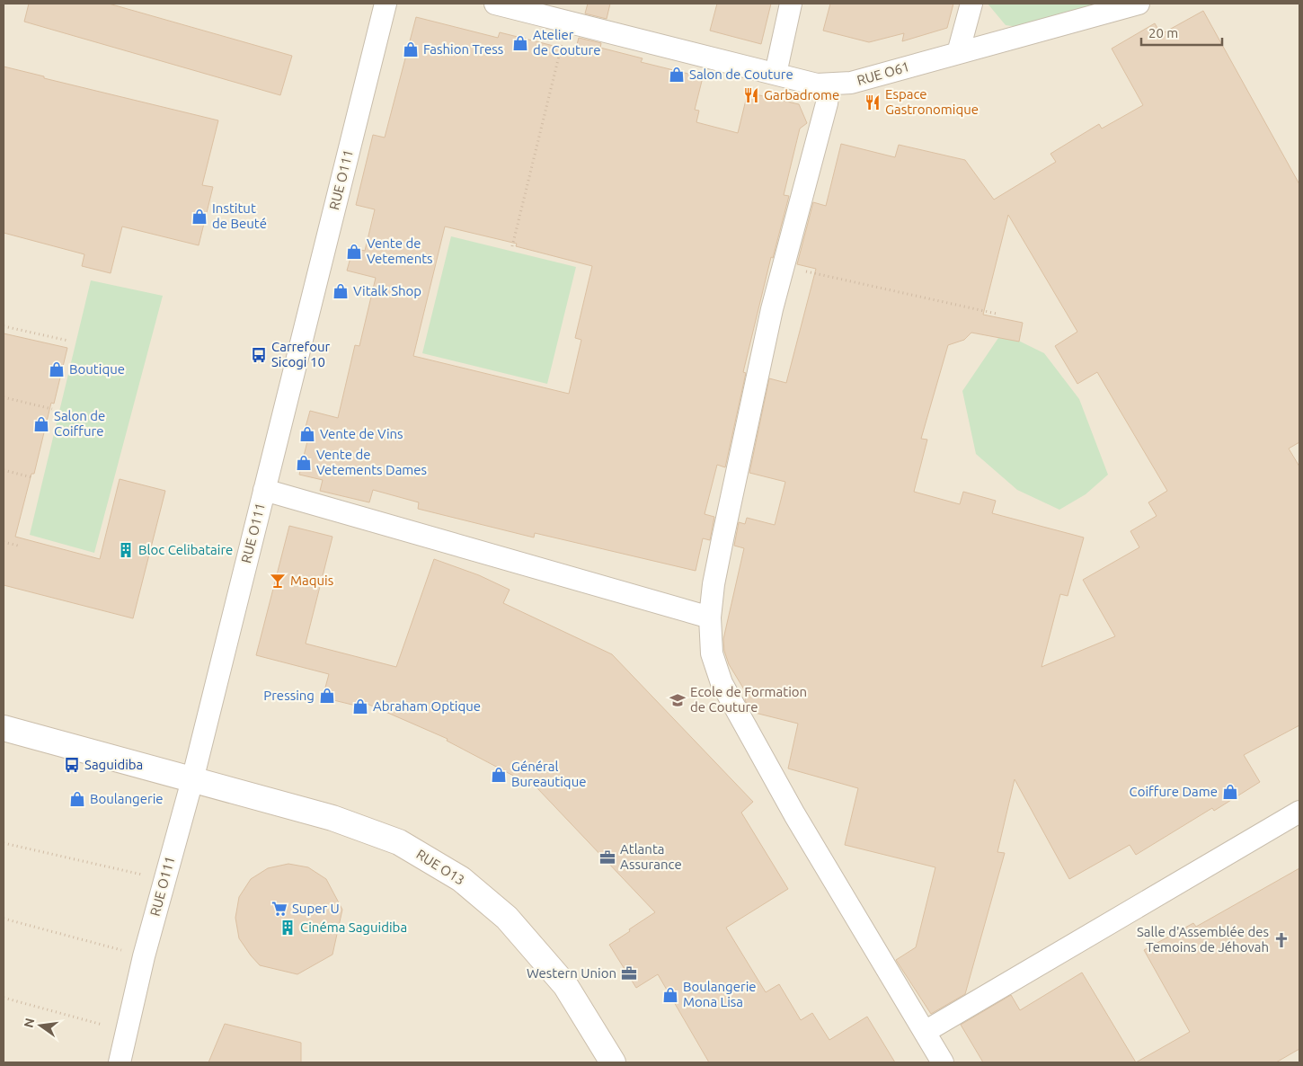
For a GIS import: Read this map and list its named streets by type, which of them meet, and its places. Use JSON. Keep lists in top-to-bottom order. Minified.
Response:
{"streets":{"main road":["RUE O13"],"street":["RUE O61","RUE O111"]},"crossings":[["RUE O111","RUE O13"]],"places":{"shop":["Atelier de Couture","Fashion Tress","Salon de Couture","Institut de Beuté","Vente de Vetements","Vitalk Shop","Boutique","Salon de Coiffure","Vente de Vins","Vente de Vetements Dames","Pressing","Abraham Optique","Général Bureautique","Coiffure Dame","Boulangerie","Boulangerie Mona Lisa"],"restaurant":["Garbadrome","Espace Gastronomique"],"bus stop":["Carrefour Sicogi 10","Saguidiba"],"building":["Bloc Celibataire","Cinéma Saguidiba"],"bar":["Maquis"],"school or university":["Ecole de Formation de Couture"],"office":["Atlanta Assurance","Western Union"],"supermarket":["Super U"],"church":["Salle d'Assemblée des Temoins de Jéhovah"]},"scale_bar":"20 m","north":"left"}
